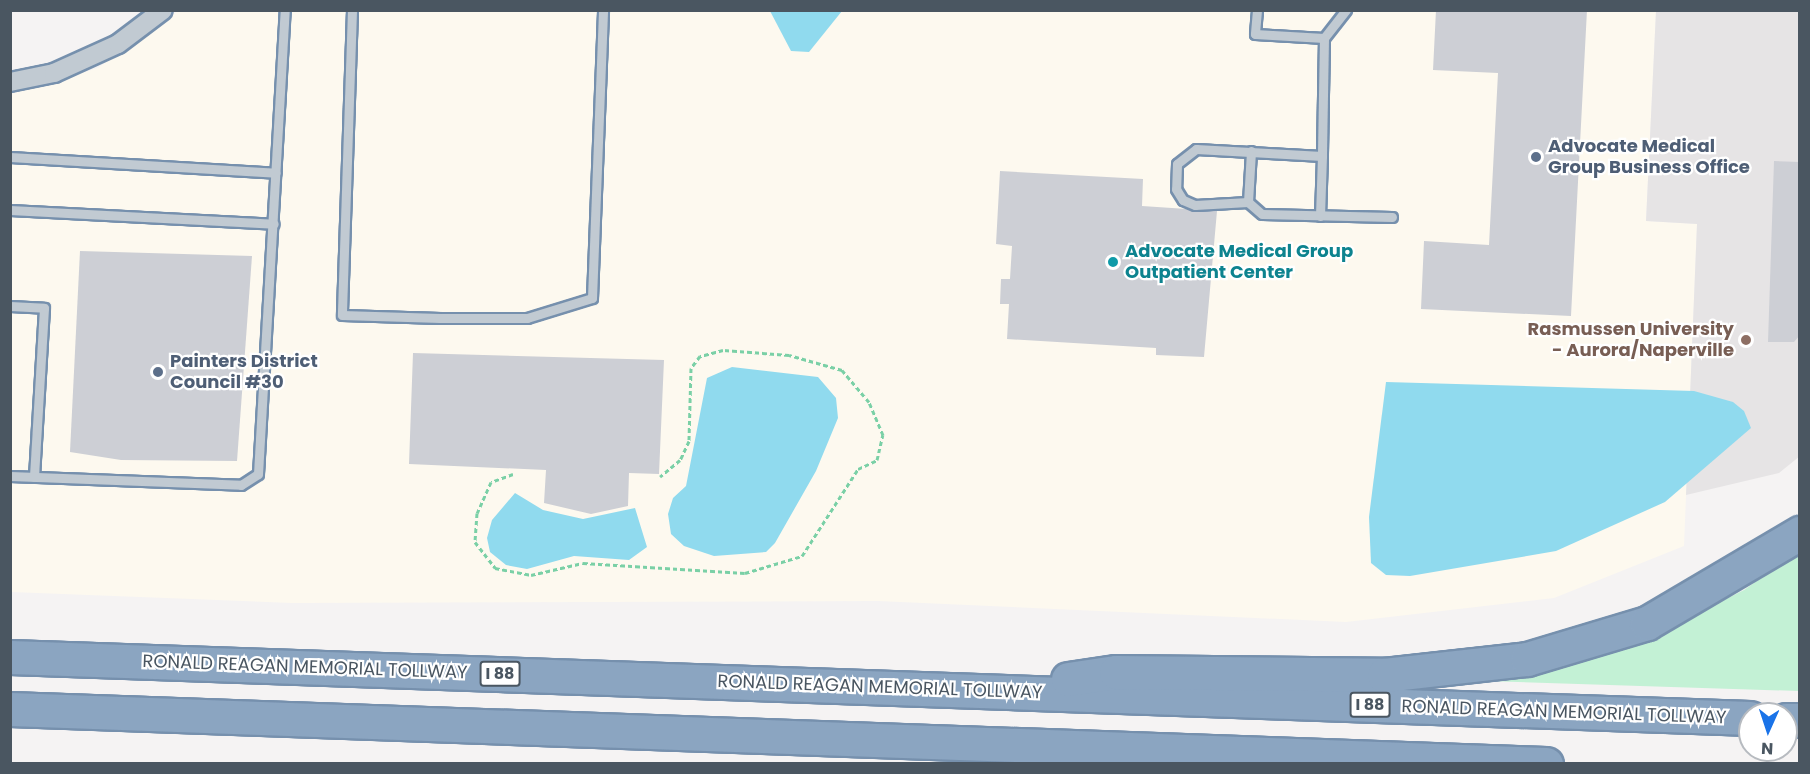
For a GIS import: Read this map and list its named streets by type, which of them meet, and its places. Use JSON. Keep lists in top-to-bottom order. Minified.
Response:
{"streets":{"highway":["RONALD REAGAN MEMORIAL TOLLWAY","I 88"]},"places":["Advocate Medical Group Business Office","Advocate Medical Group Outpatient Center","Rasmussen University - Aurora/Naperville","Painters District Council #30"],"north":"bottom"}
